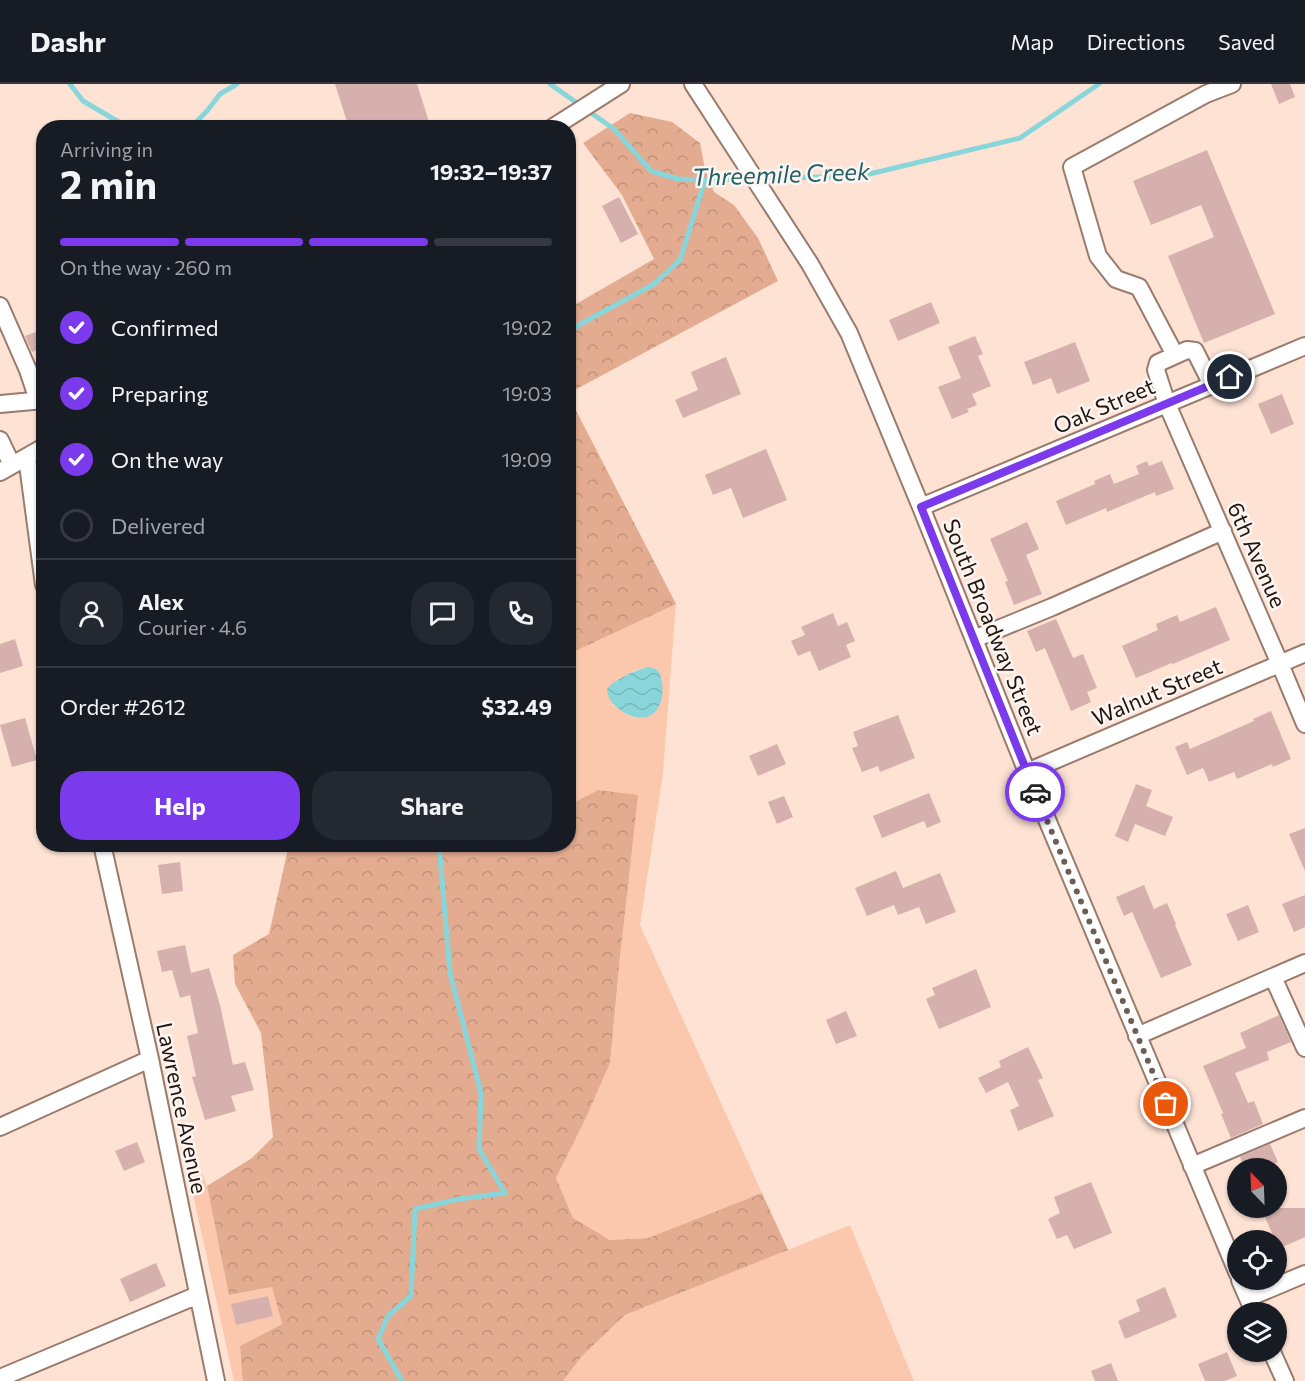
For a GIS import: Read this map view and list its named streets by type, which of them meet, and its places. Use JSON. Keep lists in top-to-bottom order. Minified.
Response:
{"streets":{"street":["Oak Street","6th Avenue","South Broadway Street","Walnut Street","Lawrence Avenue"]},"crossings":[["Oak Street","6th Avenue"],["Oak Street","South Broadway Street"],["6th Avenue","Walnut Street"],["South Broadway Street","Walnut Street"]],"water":["Threemile Creek"],"north":"top left","page":{"header":"Dashr","nav":["Map","Directions","Saved"],"heading":["2 min","Arriving in","19:32–19:37"],"panel":["Alex","Courier · 4.6","Order #2612","$32.49"],"bar":"On the way · 260 m","list":[["Confirmed","19:02"],["Preparing","19:03"],["On the way","19:09"],"Delivered"],"buttons":["Help","Share"]}}
